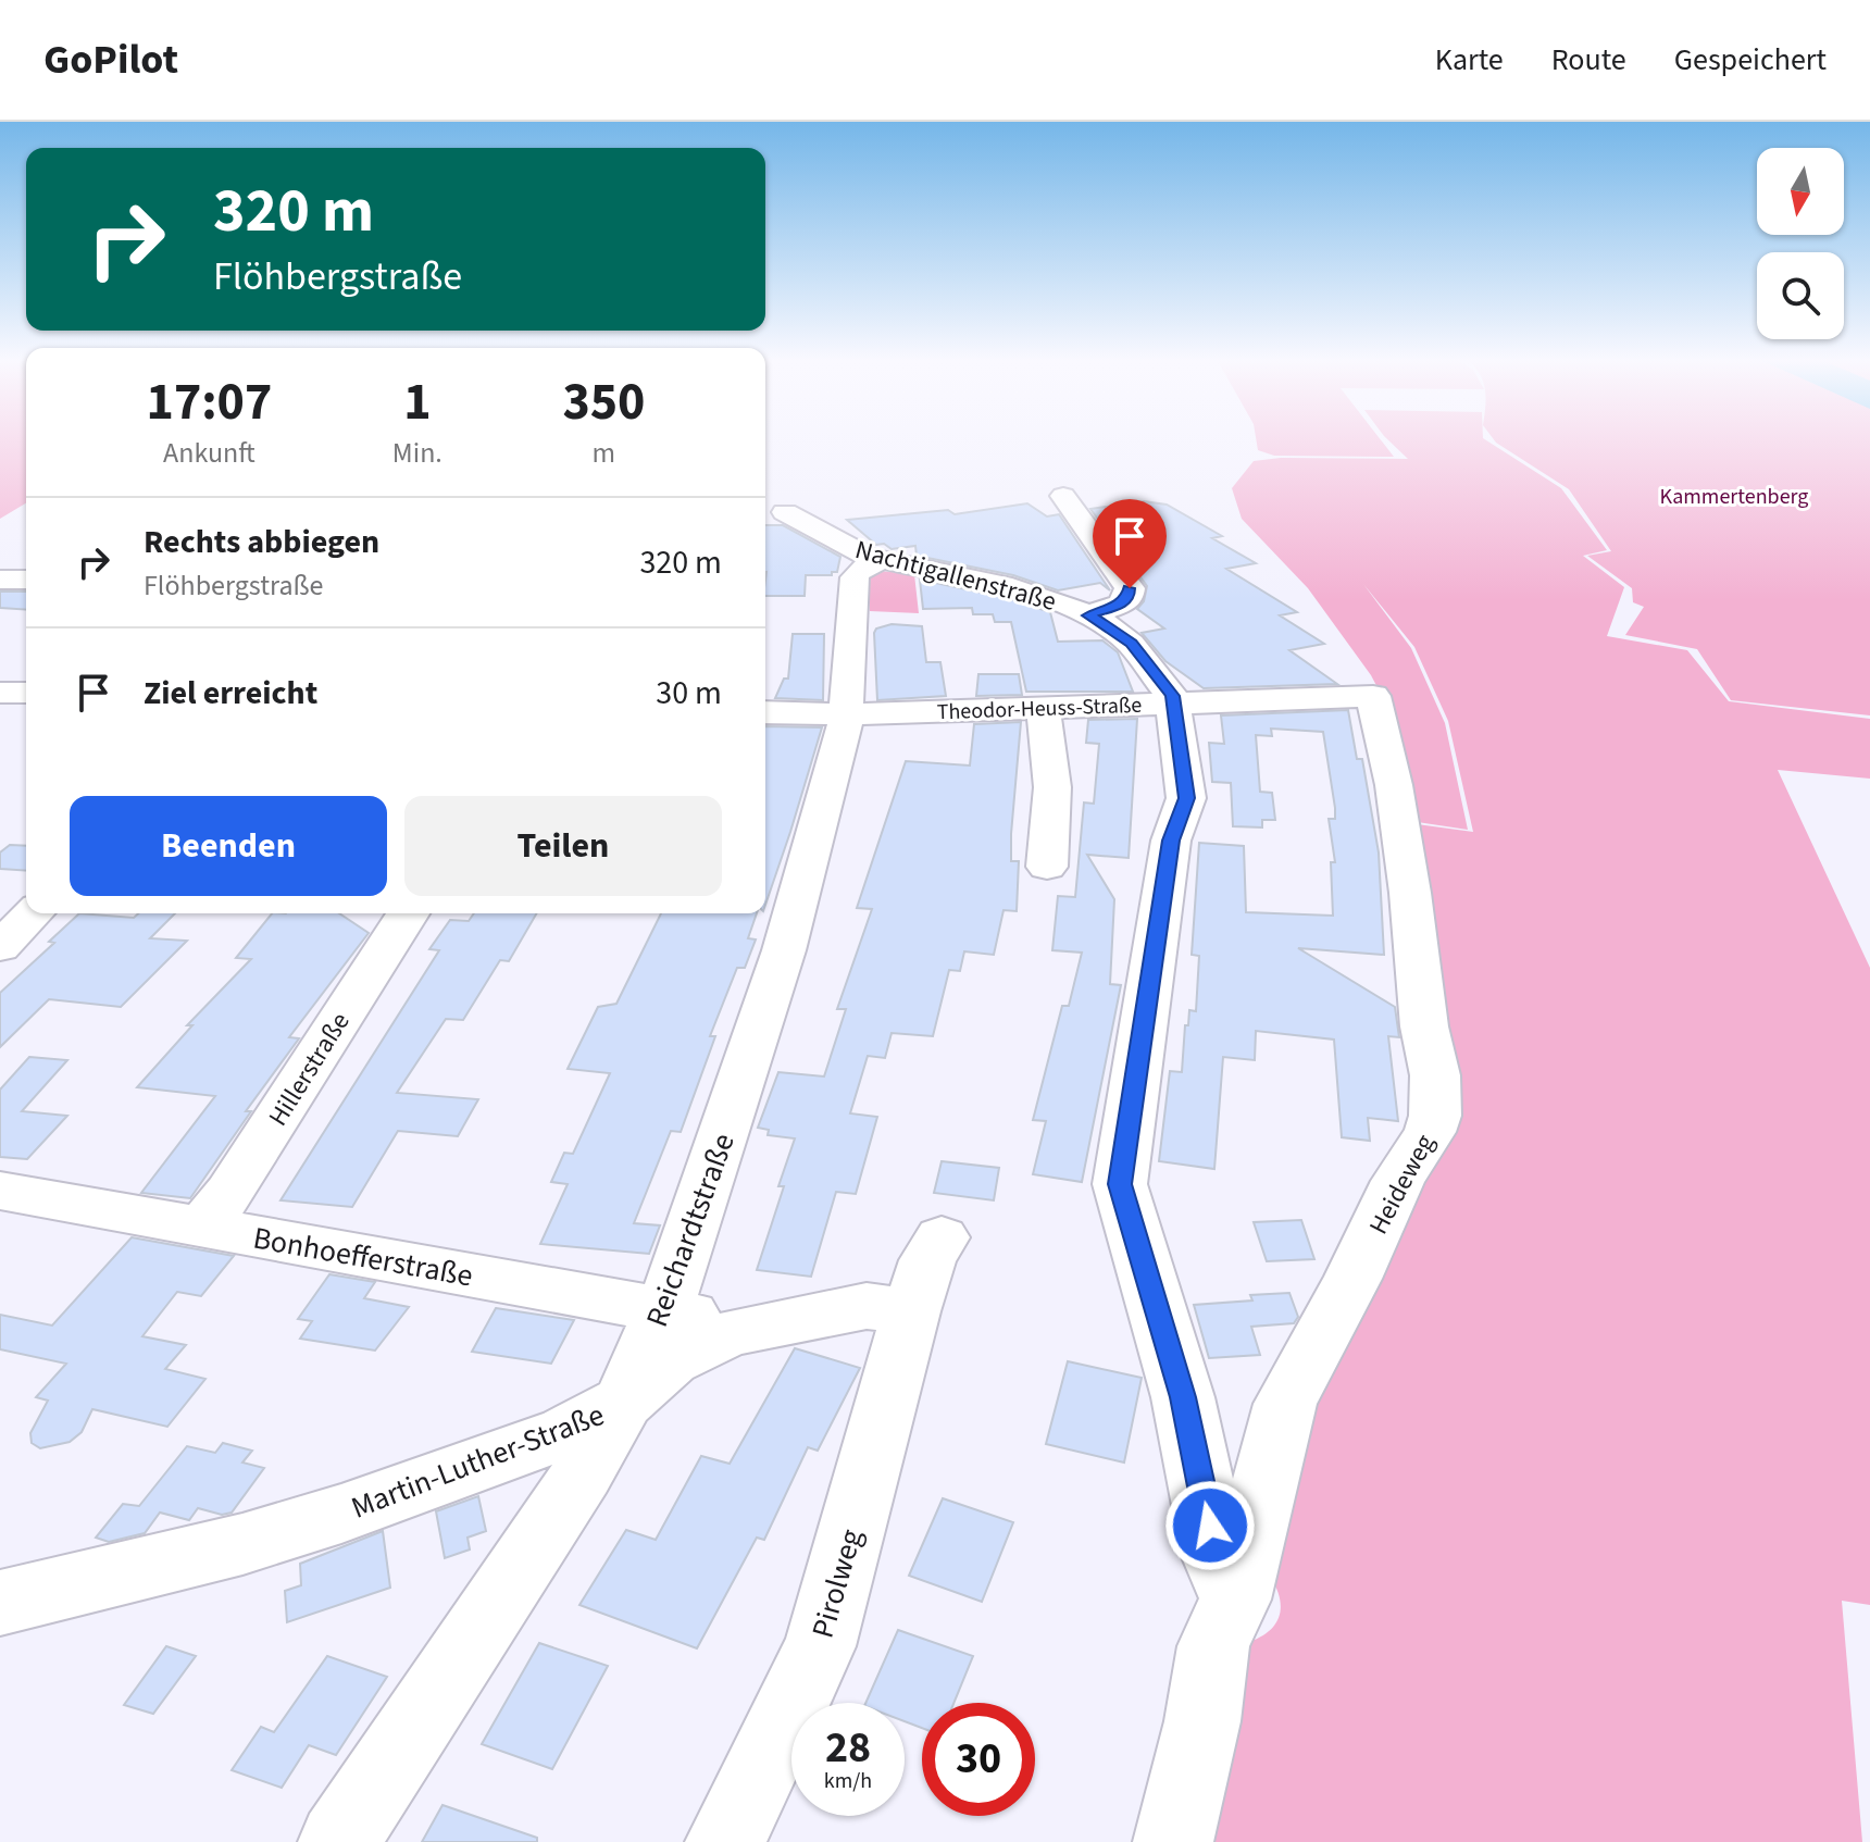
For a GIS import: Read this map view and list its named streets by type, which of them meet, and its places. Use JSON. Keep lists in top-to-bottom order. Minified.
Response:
{"streets":{"street":["Nachtigallenstraße","Theodor-Heuss-Straße","Hillerstraße","Heideweg","Reichardtstraße","Bonhoefferstraße","Martin-Luther-Straße","Pirolweg"]},"crossings":[["Nachtigallenstraße","Theodor-Heuss-Straße"],["Nachtigallenstraße","Heideweg"],["Nachtigallenstraße","Reichardtstraße"],["Theodor-Heuss-Straße","Heideweg"],["Theodor-Heuss-Straße","Reichardtstraße"],["Hillerstraße","Bonhoefferstraße"],["Reichardtstraße","Bonhoefferstraße"],["Reichardtstraße","Martin-Luther-Straße"],["Bonhoefferstraße","Martin-Luther-Straße"],["Martin-Luther-Straße","Pirolweg"]],"parks":["Kammertenberg"],"north":"bottom","page":{"header":"GoPilot","nav":["Karte","Route","Gespeichert"],"turn":["320 m","Flöhbergstraße"],"eta":["17:07","Ankunft","1","Min.","350","m"],"list":[{"name":"Rechts abbiegen","note":"Flöhbergstraße","value":"320 m"},{"name":"Ziel erreicht","value":"30 m"}],"buttons":["Beenden","Teilen"],"speed":"28 km/h","limit":"30"}}
